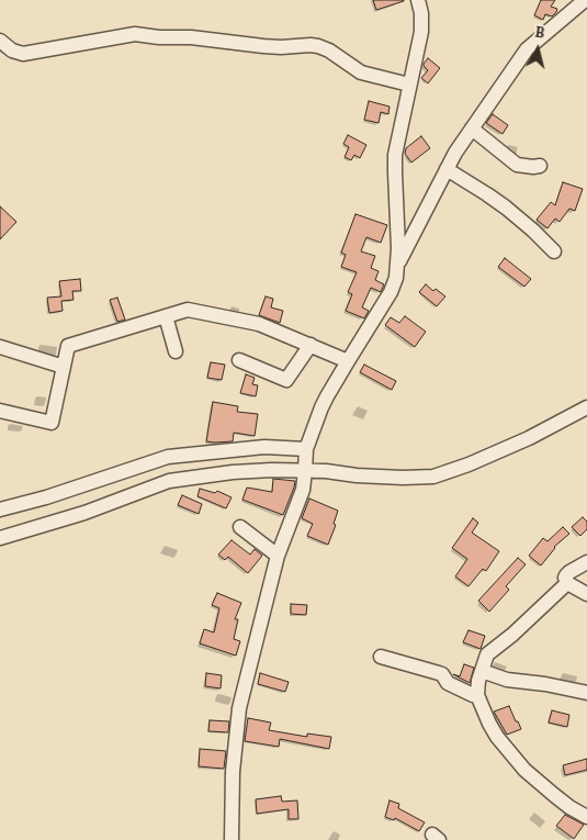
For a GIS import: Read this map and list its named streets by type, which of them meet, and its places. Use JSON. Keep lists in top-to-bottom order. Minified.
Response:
{"north":"top"}
